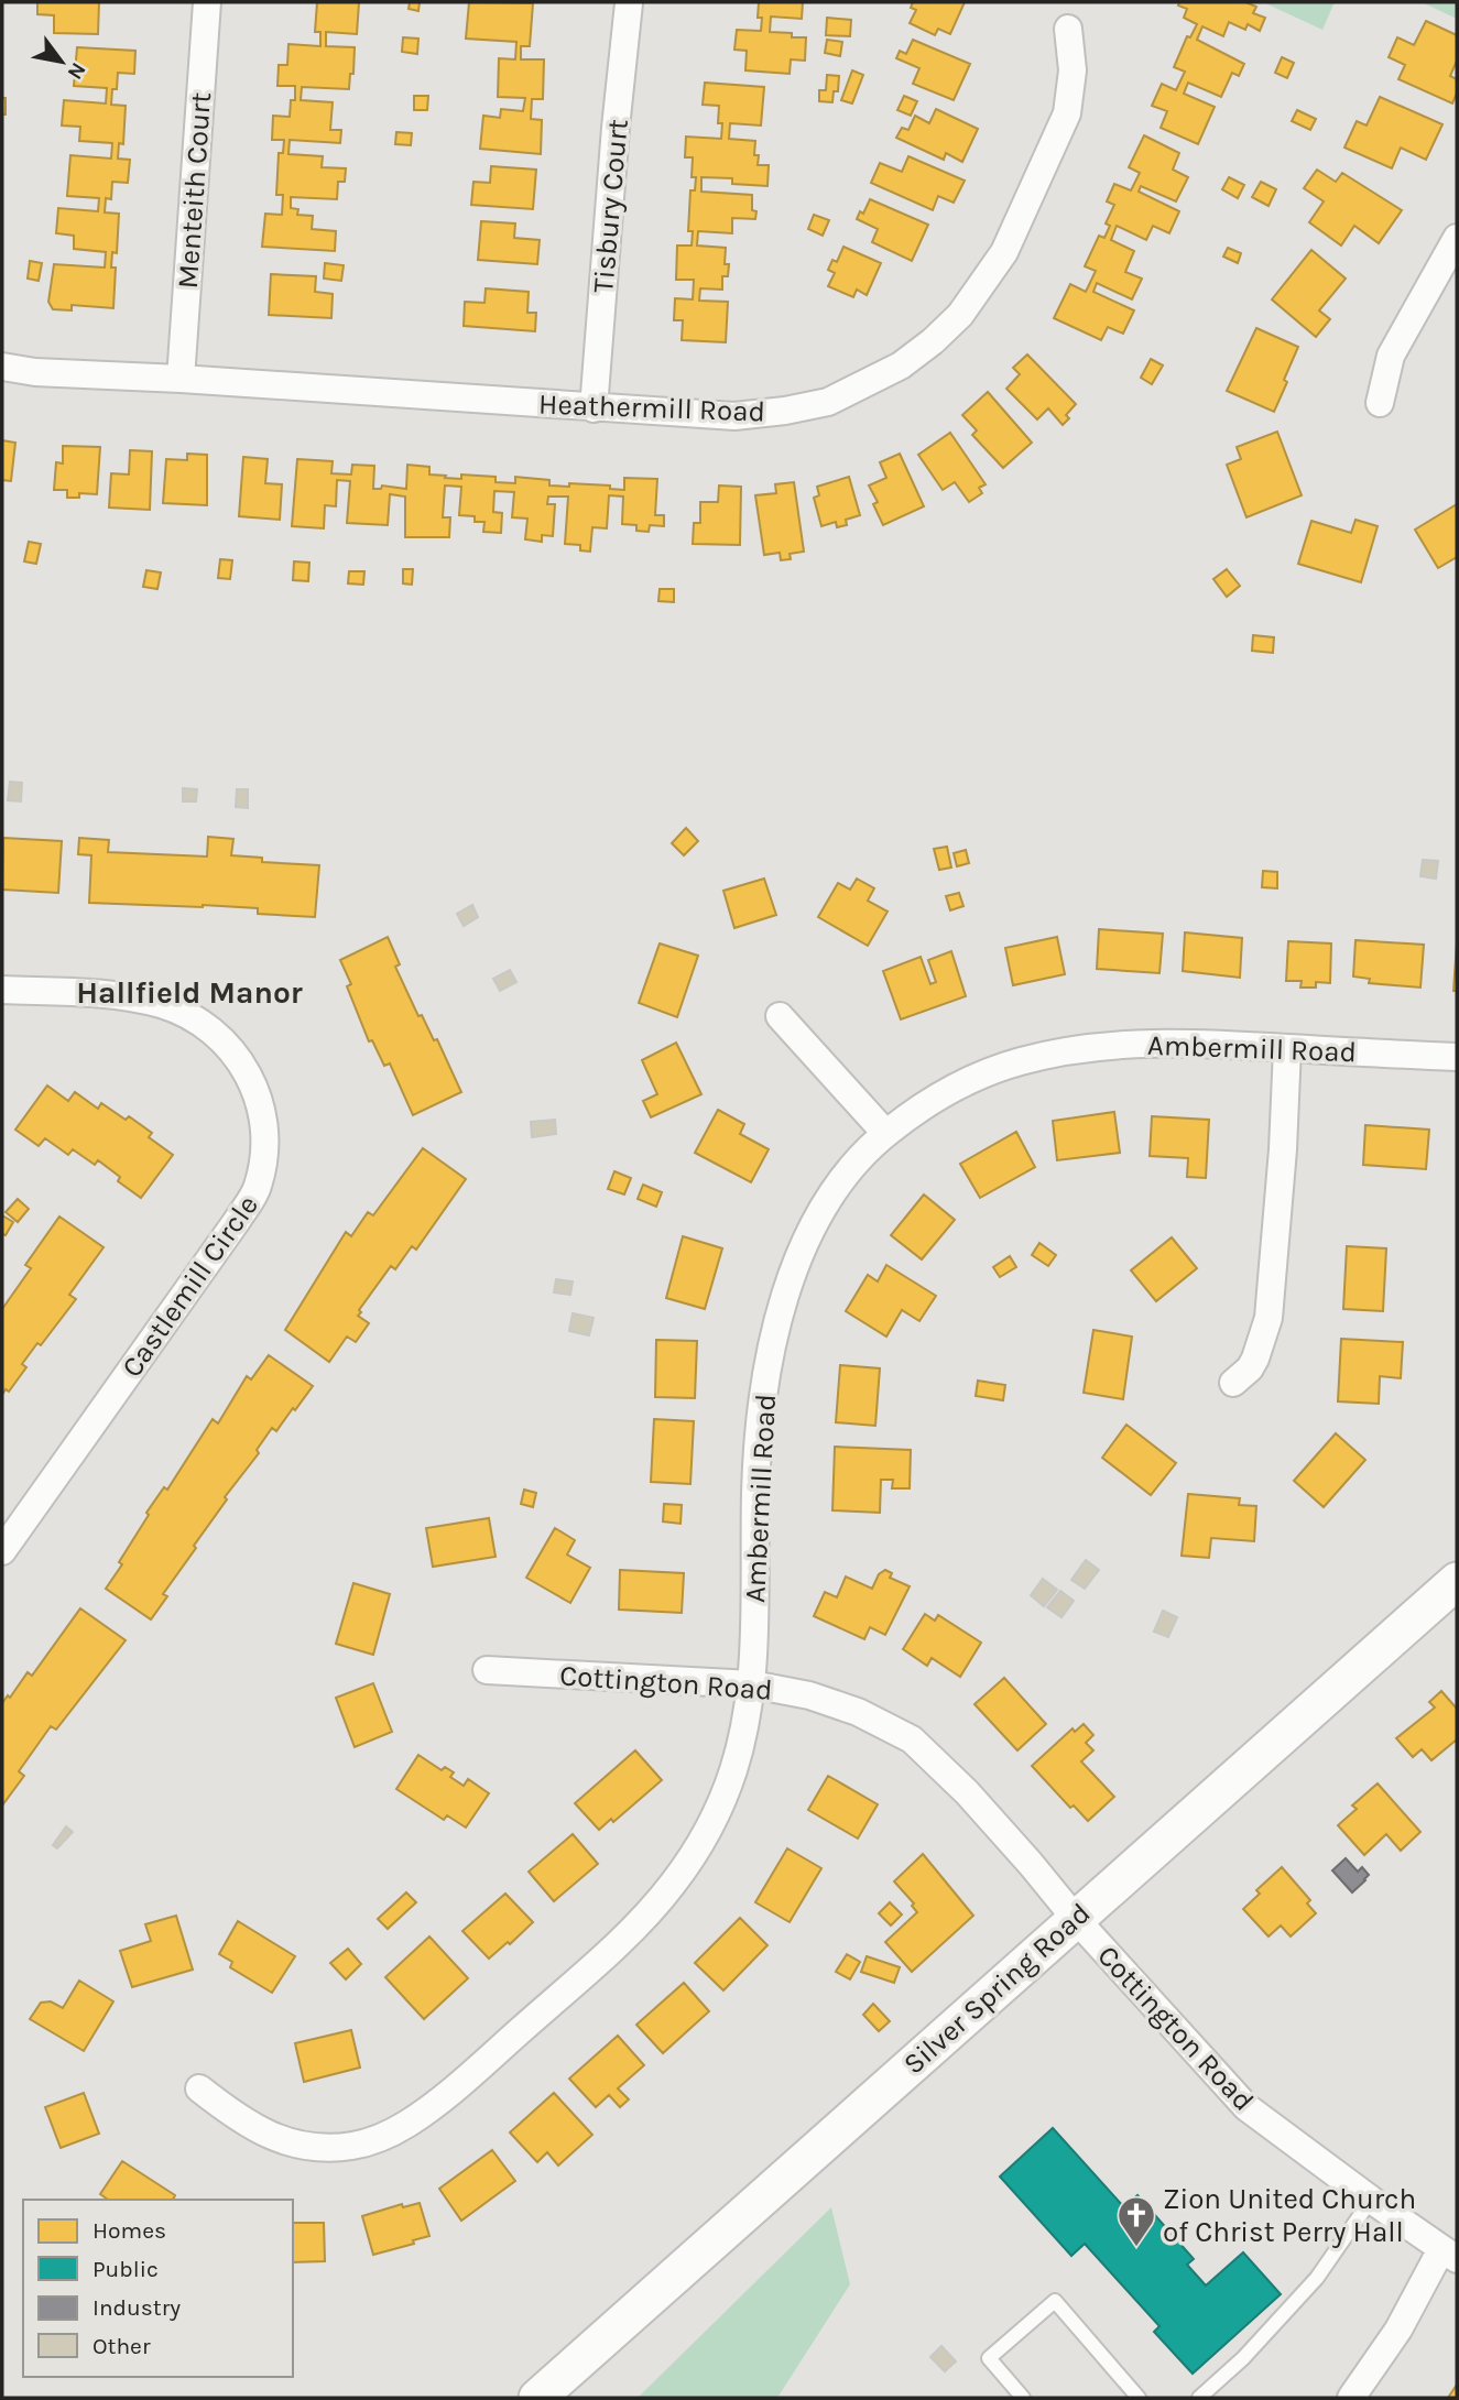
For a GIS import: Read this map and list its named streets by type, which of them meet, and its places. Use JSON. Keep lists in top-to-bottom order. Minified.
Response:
{"streets":{"main road":["Silver Spring Road"],"street":["Menteith Court","Tisbury Court","Heathermill Road","Ambermill Road","Castlemill Circle","Cottington Road"]},"crossings":[["Menteith Court","Heathermill Road"],["Tisbury Court","Heathermill Road"],["Ambermill Road","Cottington Road"],["Cottington Road","Silver Spring Road"]],"districts":["Hallfield Manor"],"places":{"church":["Zion United Church of Christ Perry Hall"]},"legend":["Homes","Public","Industry","Other"],"north":"bottom right"}
